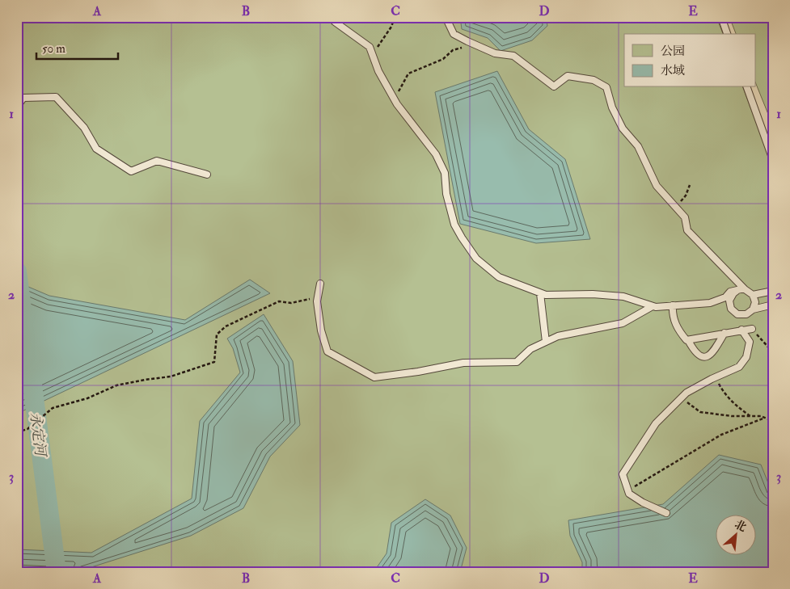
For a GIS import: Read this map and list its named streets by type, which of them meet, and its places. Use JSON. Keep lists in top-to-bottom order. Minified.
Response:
{"water":["永定河"],"legend":["公园","水域"],"scale_bar":"50 m","north":"top right","grid":{"columns":["A","B","C","D","E"],"rows":["1","2","3"]}}
